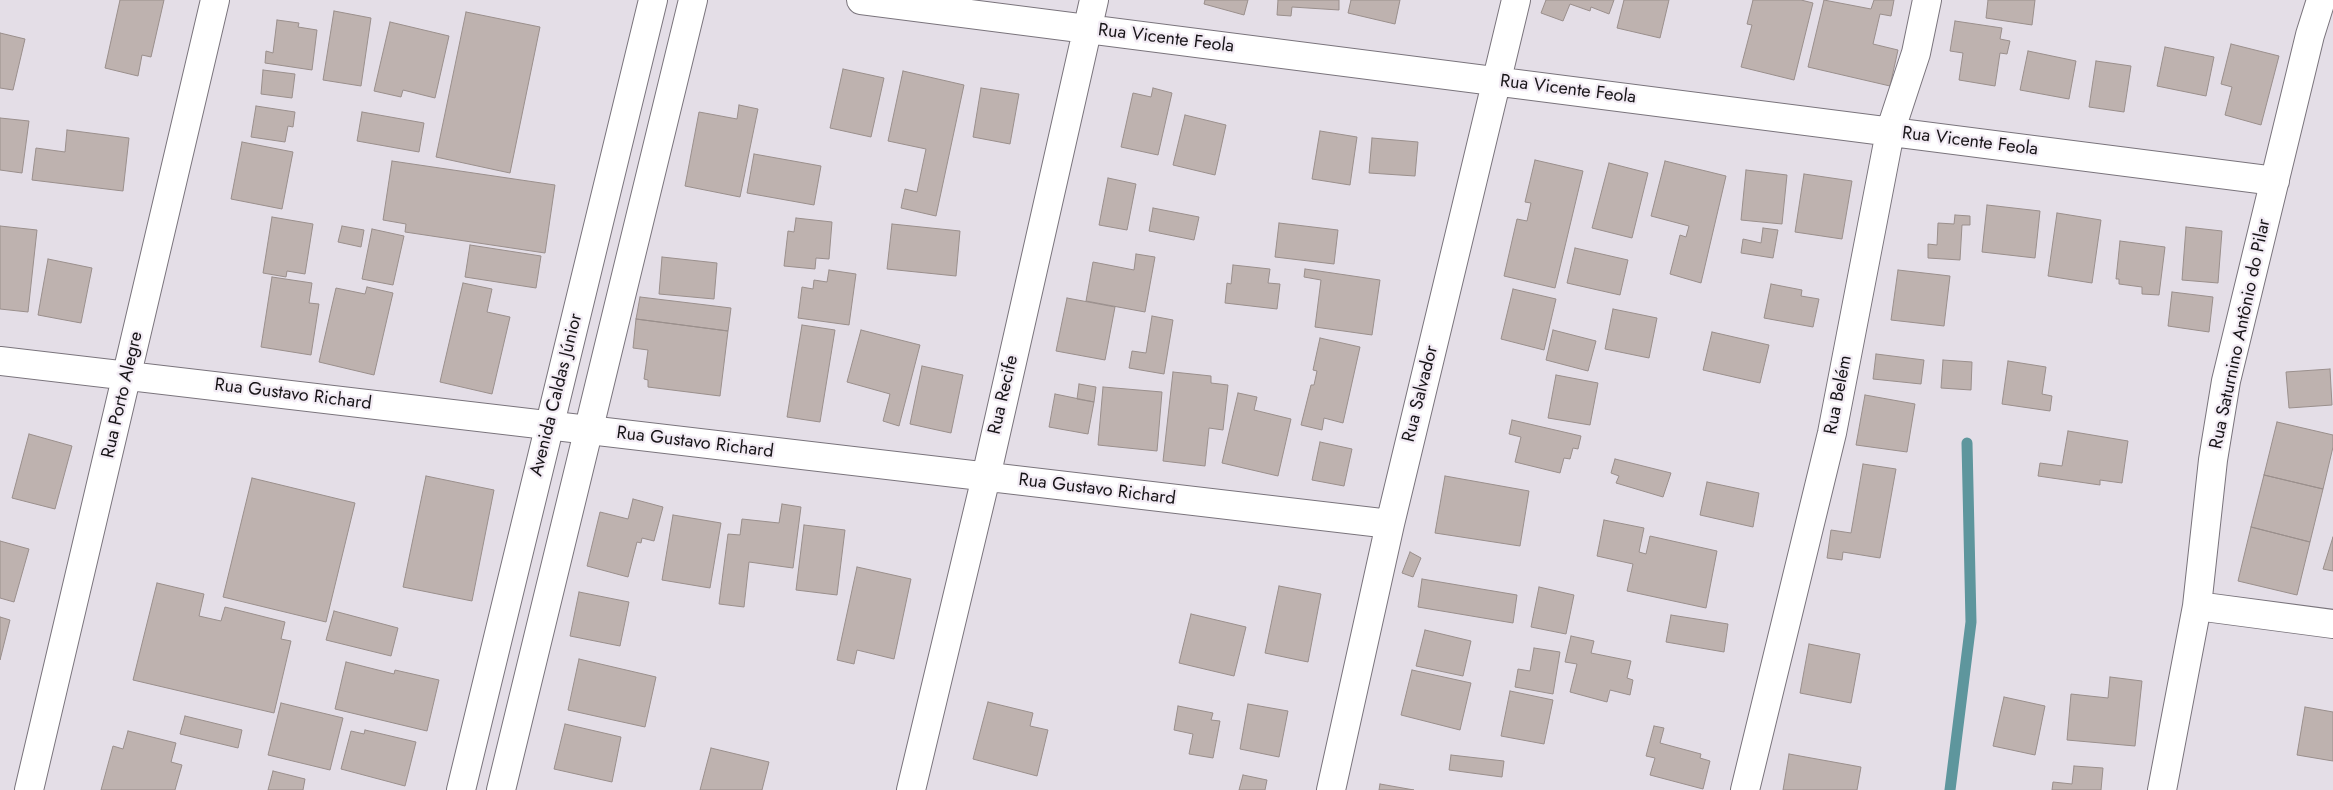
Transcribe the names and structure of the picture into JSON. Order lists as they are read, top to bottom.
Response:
{
  "streets": {
    "street": [
      "Rua Vicente Feola",
      "Rua Saturnino Antônio do Pilar",
      "Rua Salvador",
      "Rua Porto Alegre",
      "Rua Gustavo Richard",
      "Avenida Caldas Júnior",
      "Rua Recife",
      "Rua Belém"
    ]
  },
  "crossings": [
    ["Rua Vicente Feola", "Rua Saturnino Antônio do Pilar"],
    ["Rua Vicente Feola", "Rua Salvador"],
    ["Rua Vicente Feola", "Rua Recife"],
    ["Rua Vicente Feola", "Rua Belém"],
    ["Rua Salvador", "Rua Gustavo Richard"],
    ["Rua Porto Alegre", "Rua Gustavo Richard"],
    ["Rua Gustavo Richard", "Avenida Caldas Júnior"],
    ["Rua Gustavo Richard", "Rua Recife"]
  ]
}
